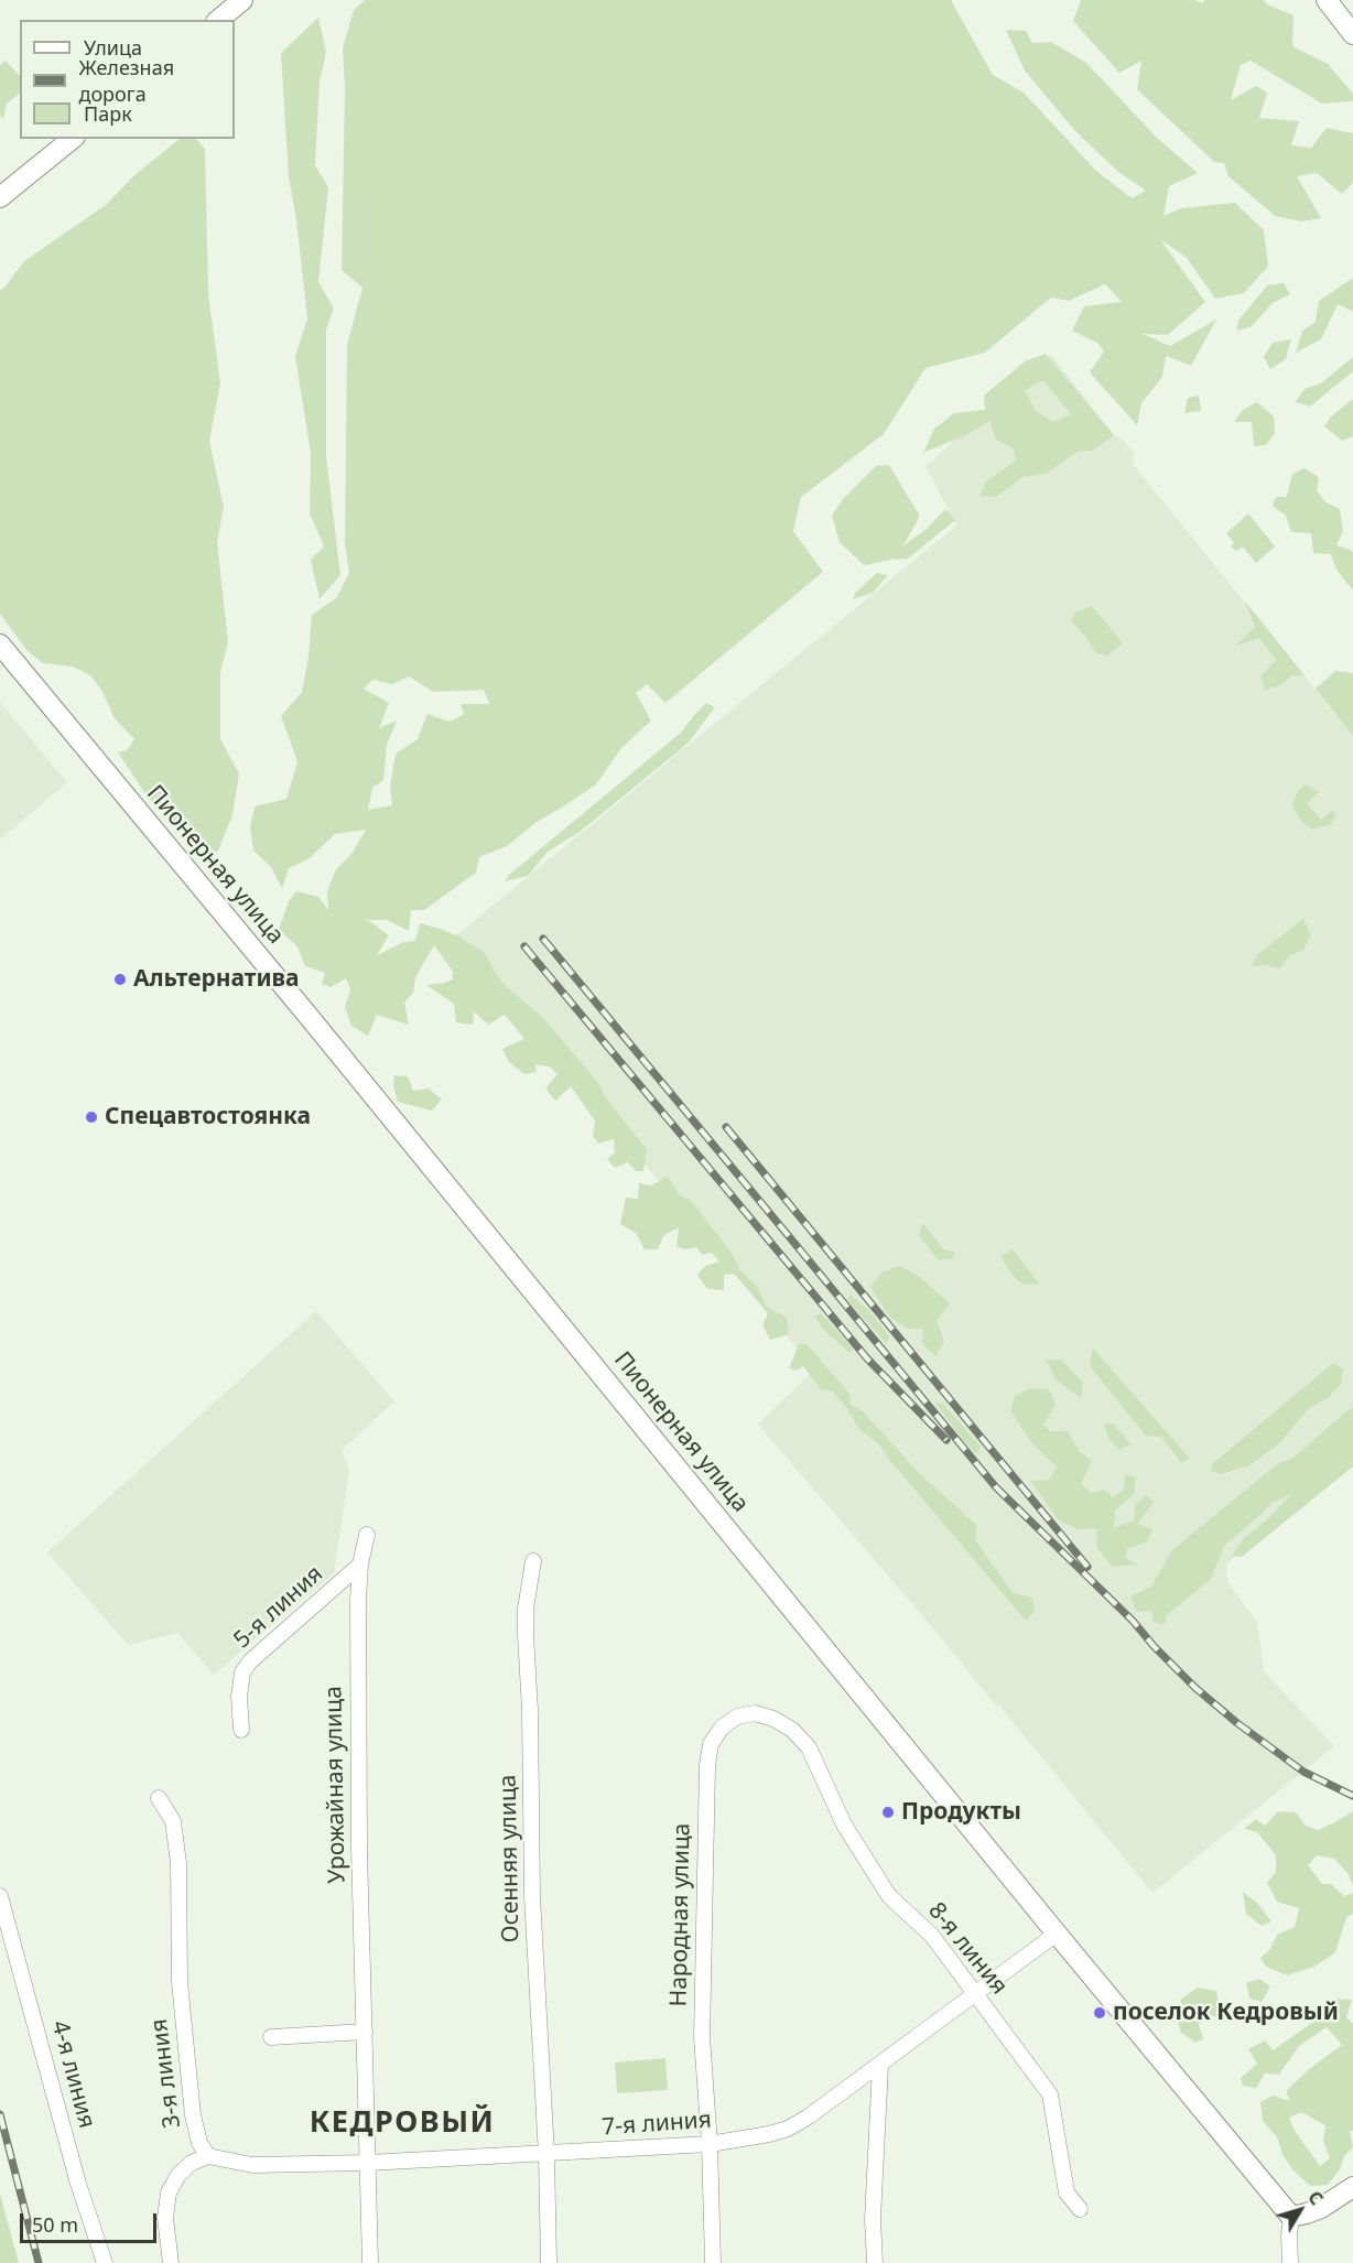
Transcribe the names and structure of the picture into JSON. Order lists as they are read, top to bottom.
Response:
{
  "streets": {
    "street": [
      "Пионерная улица",
      "5-я линия",
      "Урожайная улица",
      "Осенняя улица",
      "Народная улица",
      "8-я линия",
      "3-я линия",
      "4-я линия",
      "7-я линия"
    ]
  },
  "crossings": [
    ["Пионерная улица", "7-я линия"],
    ["5-я линия", "Урожайная улица"],
    ["Осенняя улица", "7-я линия"],
    ["Народная улица", "8-я линия"],
    ["Народная улица", "7-я линия"],
    ["8-я линия", "7-я линия"]
  ],
  "districts": ["КЕДРОВЫЙ"],
  "places": [
    "Альтернатива",
    "Спецавтостоянка",
    "Продукты",
    "поселок Кедровый"
  ],
  "legend": ["Улица", "Железная дорога", "Парк"],
  "scale_bar": "50 m",
  "north": "top right"
}
